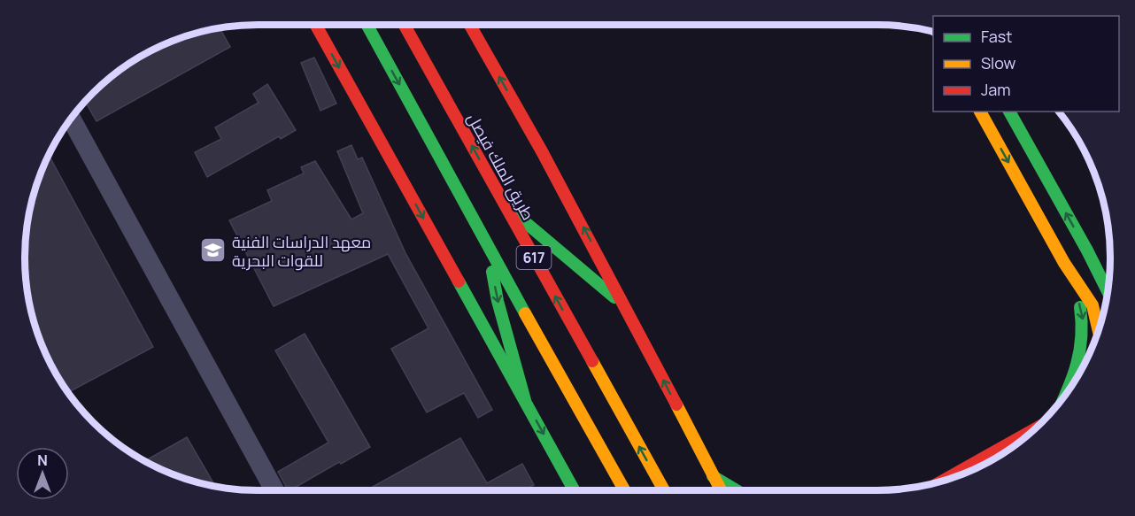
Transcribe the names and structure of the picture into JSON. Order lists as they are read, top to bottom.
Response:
{
  "streets": {
    "main road": ["طريق الملك فيصل", "617"]
  },
  "places": {
    "school or university": ["معهد الدراسات الفنية للقوات البحرية"]
  },
  "legend": ["Fast", "Slow", "Jam"],
  "north": "top"
}
